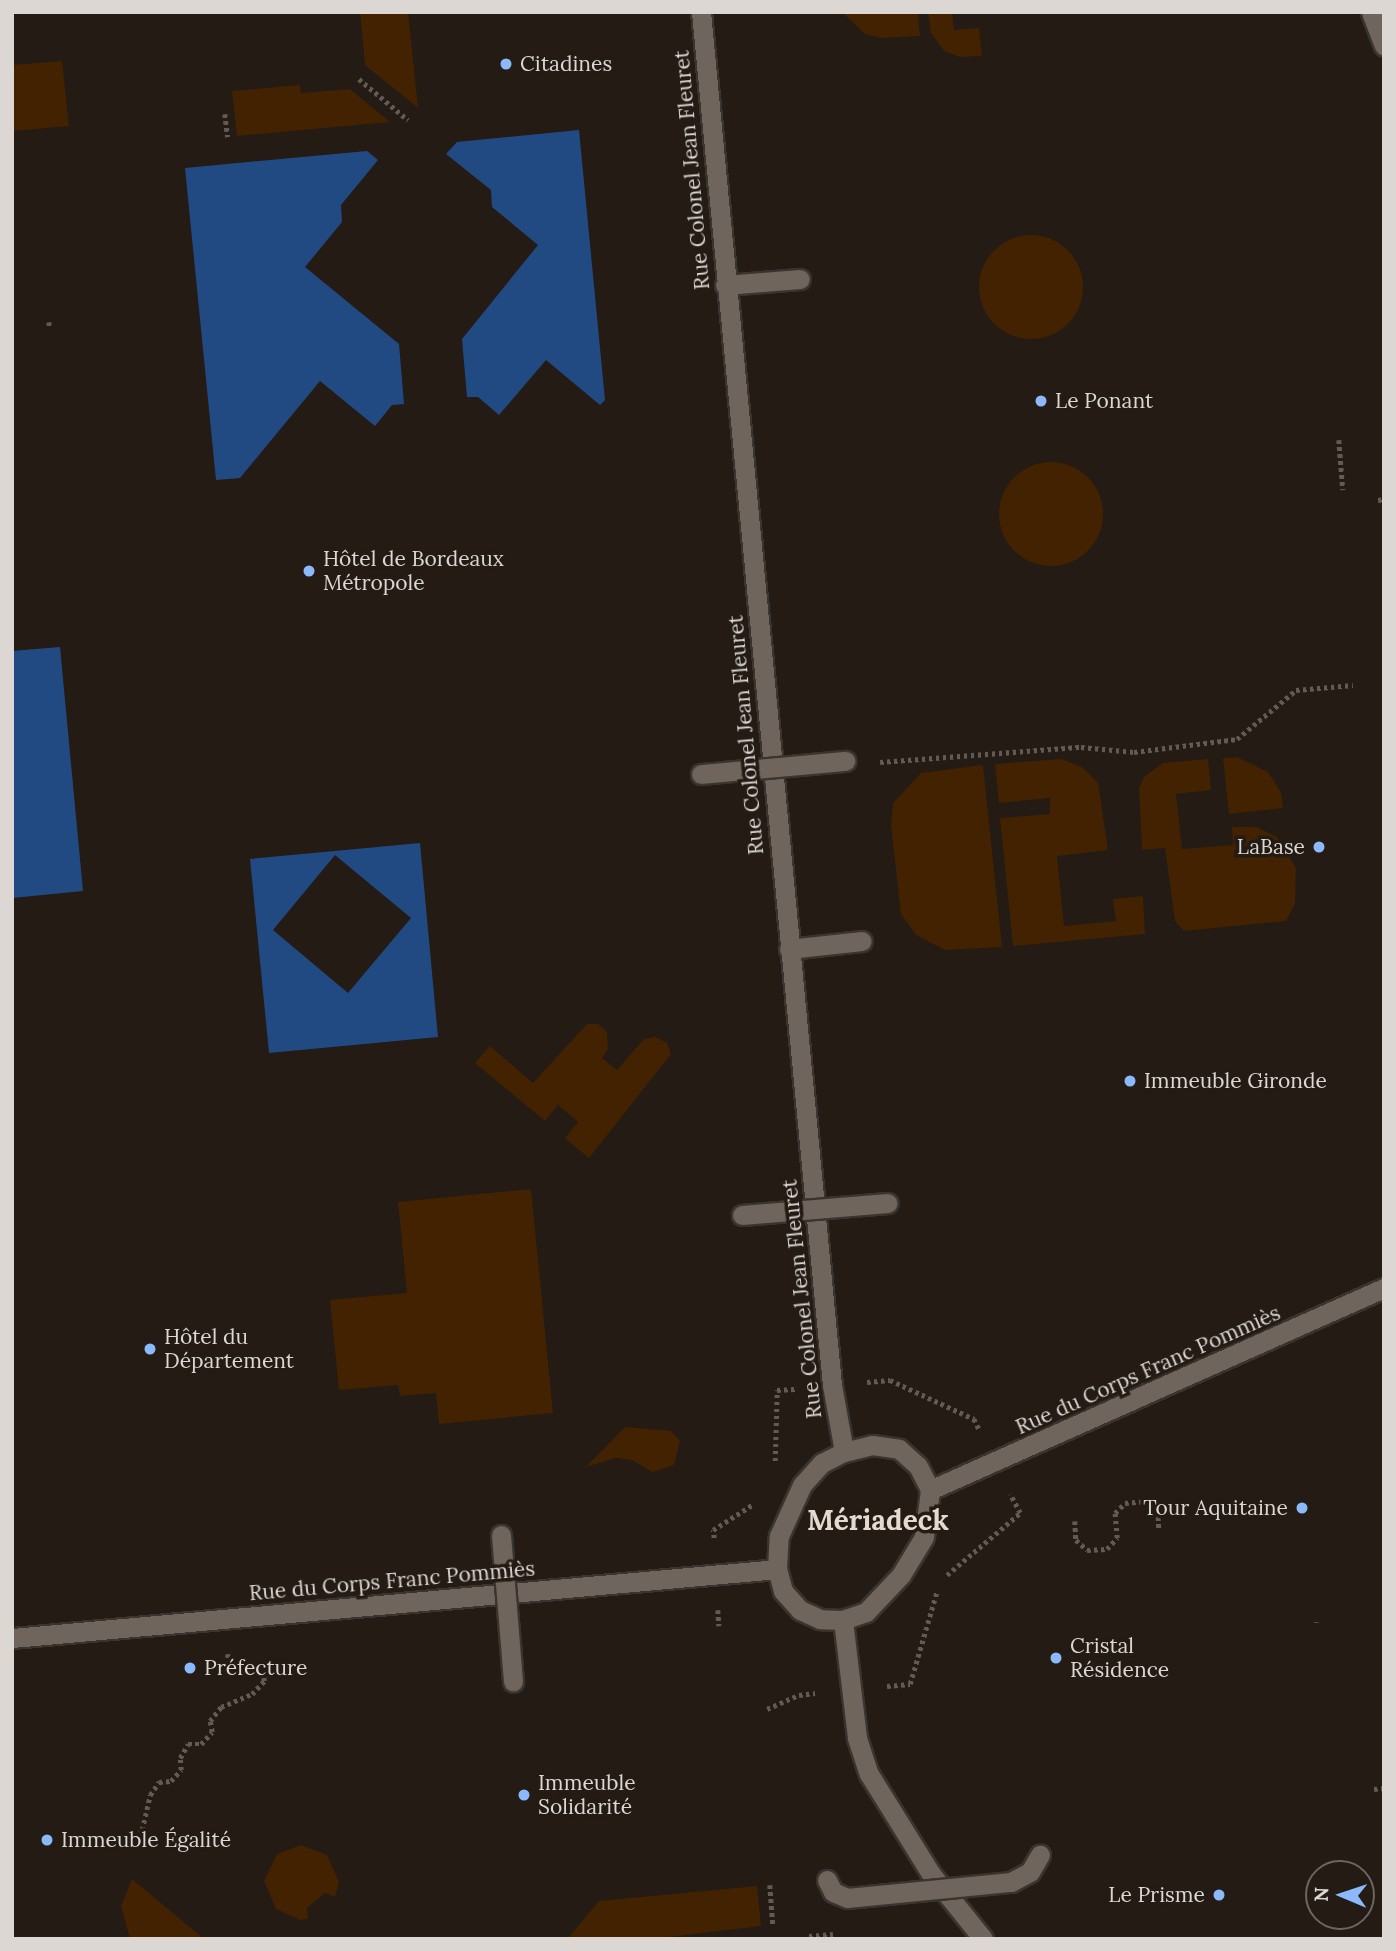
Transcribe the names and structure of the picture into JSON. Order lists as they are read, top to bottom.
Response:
{
  "streets": {
    "street": ["Rue Colonel Jean Fleuret", "Rue du Corps Franc Pommiès"]
  },
  "crossings": [
    ["Rue Colonel Jean Fleuret", "Rue du Corps Franc Pommiès"]
  ],
  "districts": ["Mériadeck"],
  "places": [
    "Citadines",
    "Le Ponant",
    "Hôtel de Bordeaux Métropole",
    "LaBase",
    "Immeuble Gironde",
    "Hôtel du Département",
    "Tour Aquitaine",
    "Cristal Résidence",
    "Préfecture",
    "Immeuble Solidarité",
    "Immeuble Égalité",
    "Le Prisme"
  ],
  "north": "left"
}
